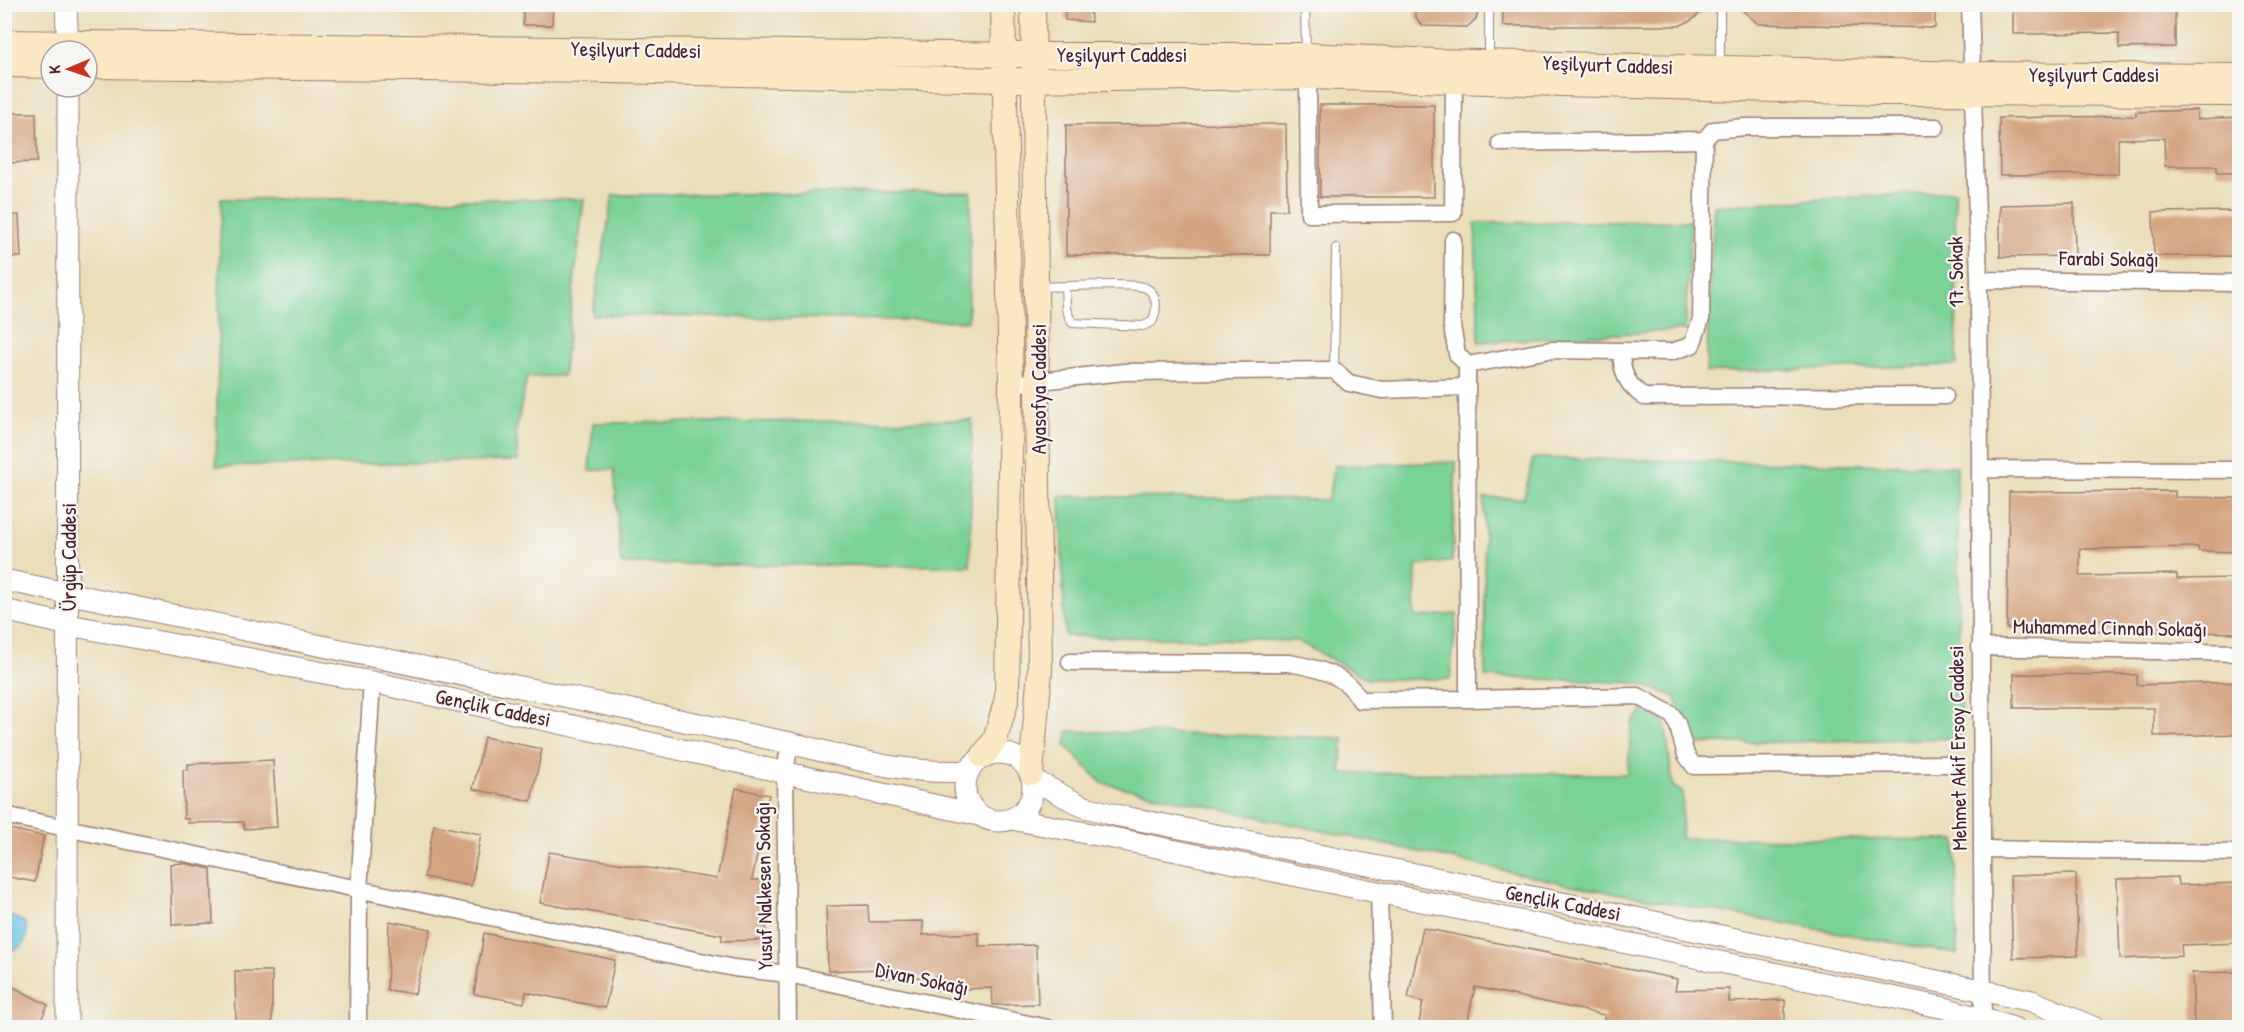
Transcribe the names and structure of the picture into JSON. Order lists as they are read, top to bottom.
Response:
{
  "streets": {
    "main road": ["Yeşilyurt Caddesi", "Ayasofya Caddesi"],
    "street": [
      "Farabi Sokağı",
      "17. Sokak",
      "Ürgüp Caddesi",
      "Muhammed Cinnah Sokağı",
      "Gençlik Caddesi",
      "Mehmet Akif Ersoy Caddesi",
      "Yusuf Nalkesen Sokağı",
      "Divan Sokağı"
    ]
  },
  "crossings": [
    ["Yeşilyurt Caddesi", "17. Sokak"],
    ["Yeşilyurt Caddesi", "Ayasofya Caddesi"],
    ["Farabi Sokağı", "17. Sokak"],
    ["17. Sokak", "Mehmet Akif Ersoy Caddesi"],
    ["Ayasofya Caddesi", "Gençlik Caddesi"],
    ["Ürgüp Caddesi", "Gençlik Caddesi"],
    ["Ürgüp Caddesi", "Divan Sokağı"],
    ["Muhammed Cinnah Sokağı", "Mehmet Akif Ersoy Caddesi"],
    ["Gençlik Caddesi", "Mehmet Akif Ersoy Caddesi"],
    ["Gençlik Caddesi", "Yusuf Nalkesen Sokağı"],
    ["Yusuf Nalkesen Sokağı", "Divan Sokağı"]
  ],
  "north": "left"
}
